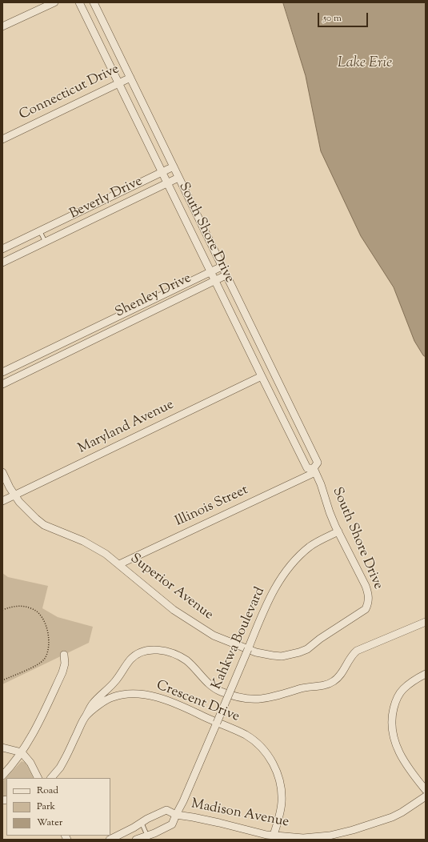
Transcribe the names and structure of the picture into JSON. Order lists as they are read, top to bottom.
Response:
{
  "streets": {
    "street": [
      "Connecticut Drive",
      "Beverly Drive",
      "South Shore Drive",
      "Shenley Drive",
      "Maryland Avenue",
      "Illinois Street",
      "Superior Avenue",
      "Kahkwa Boulevard",
      "Crescent Drive",
      "Madison Avenue"
    ]
  },
  "crossings": [
    ["Connecticut Drive", "South Shore Drive"],
    ["Beverly Drive", "South Shore Drive"],
    ["South Shore Drive", "Shenley Drive"],
    ["South Shore Drive", "Maryland Avenue"],
    ["South Shore Drive", "Illinois Street"],
    ["South Shore Drive", "Superior Avenue"],
    ["South Shore Drive", "Kahkwa Boulevard"],
    ["Maryland Avenue", "Superior Avenue"],
    ["Illinois Street", "Superior Avenue"],
    ["Superior Avenue", "Kahkwa Boulevard"],
    ["Kahkwa Boulevard", "Crescent Drive"],
    ["Kahkwa Boulevard", "Madison Avenue"],
    ["Crescent Drive", "Madison Avenue"]
  ],
  "water": ["Lake Erie"],
  "legend": ["Road", "Park", "Water"],
  "scale_bar": "50 m"
}
